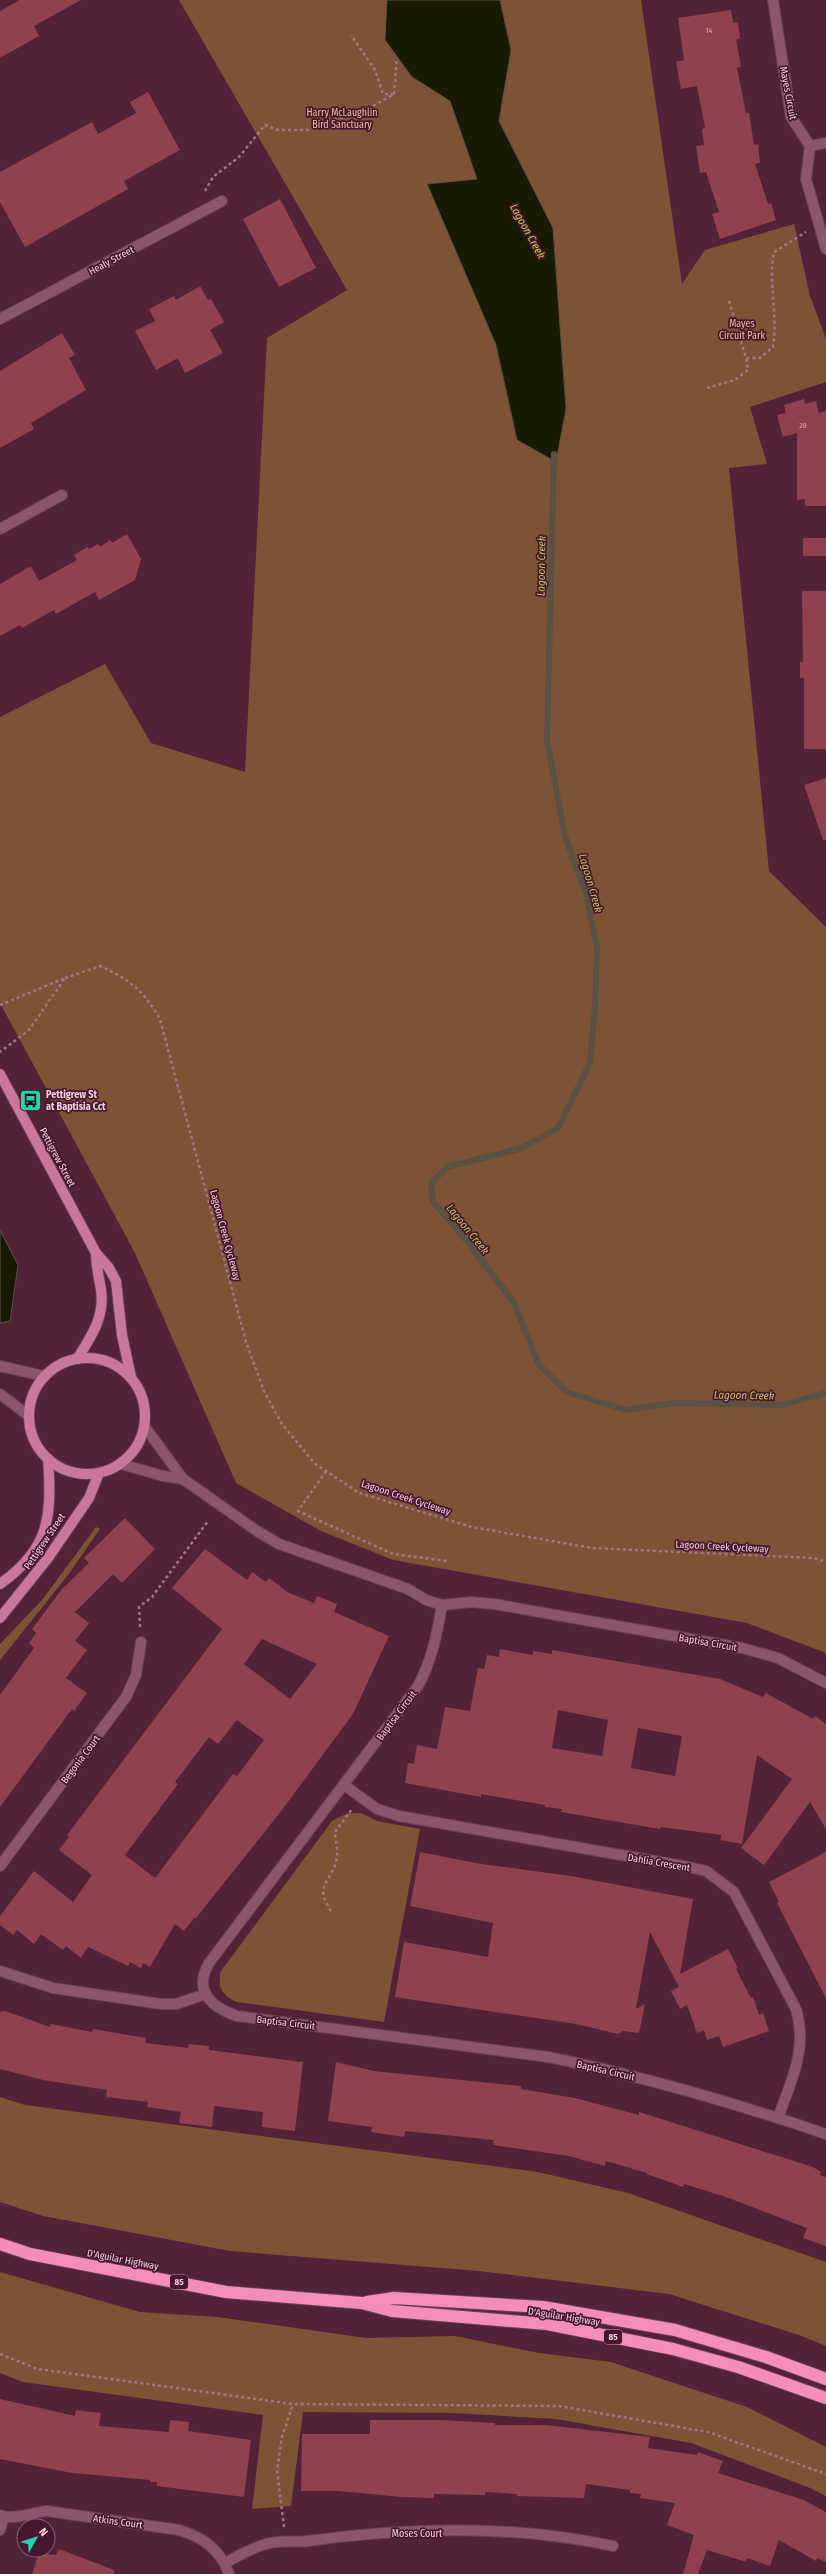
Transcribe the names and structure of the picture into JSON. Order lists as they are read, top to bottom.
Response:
{
  "streets": {
    "highway": ["D'Aguilar Highway", "85"],
    "main road": ["Pettigrew Street"],
    "street": [
      "Mayes Circuit",
      "Healy Street",
      "Baptisa Circuit",
      "Begonia Court",
      "Dahlia Crescent",
      "Atkins Court",
      "Moses Court"
    ],
    "path": ["Lagoon Creek Cycleway"]
  },
  "crossings": [
    ["Pettigrew Street", "Baptisa Circuit"],
    ["Baptisa Circuit", "Dahlia Crescent"],
    ["Atkins Court", "Moses Court"]
  ],
  "water": ["Lagoon Creek"],
  "parks": ["Harry McLaughlin Bird Sanctuary", "Mayes Circuit Park"],
  "places": {
    "bus stop": ["Pettigrew St at Baptisia Cct"]
  },
  "house_numbers": ["14", "28"],
  "north": "top right"
}
